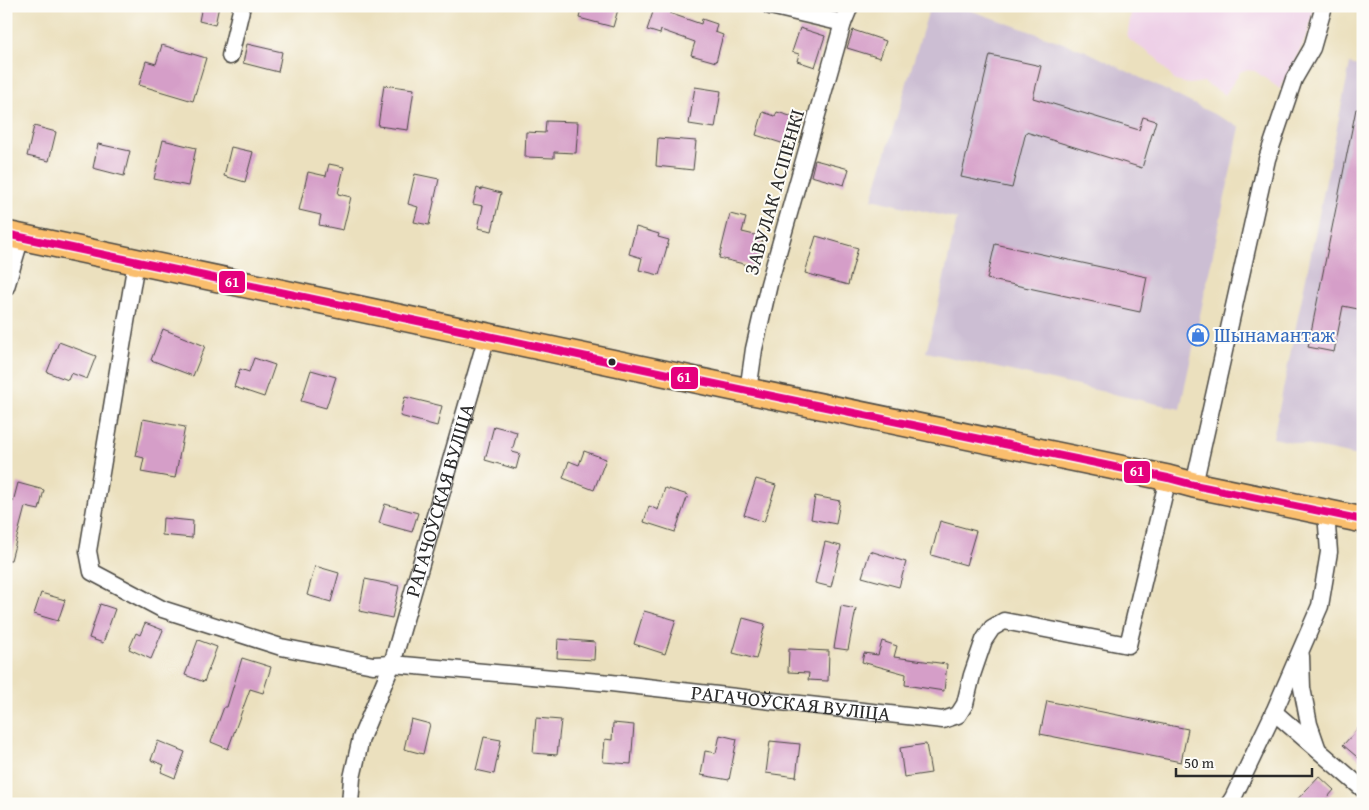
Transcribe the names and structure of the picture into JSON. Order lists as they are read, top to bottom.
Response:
{
  "streets": {
    "street": ["ЗАВУЛАК АСІПЕНКІ", "РАГАЧОЎСКАЯ ВУЛІЦА"]
  },
  "places": {
    "shop": ["Шынамантаж"]
  },
  "lines": ["transit line 61"],
  "scale_bar": "50 m"
}
